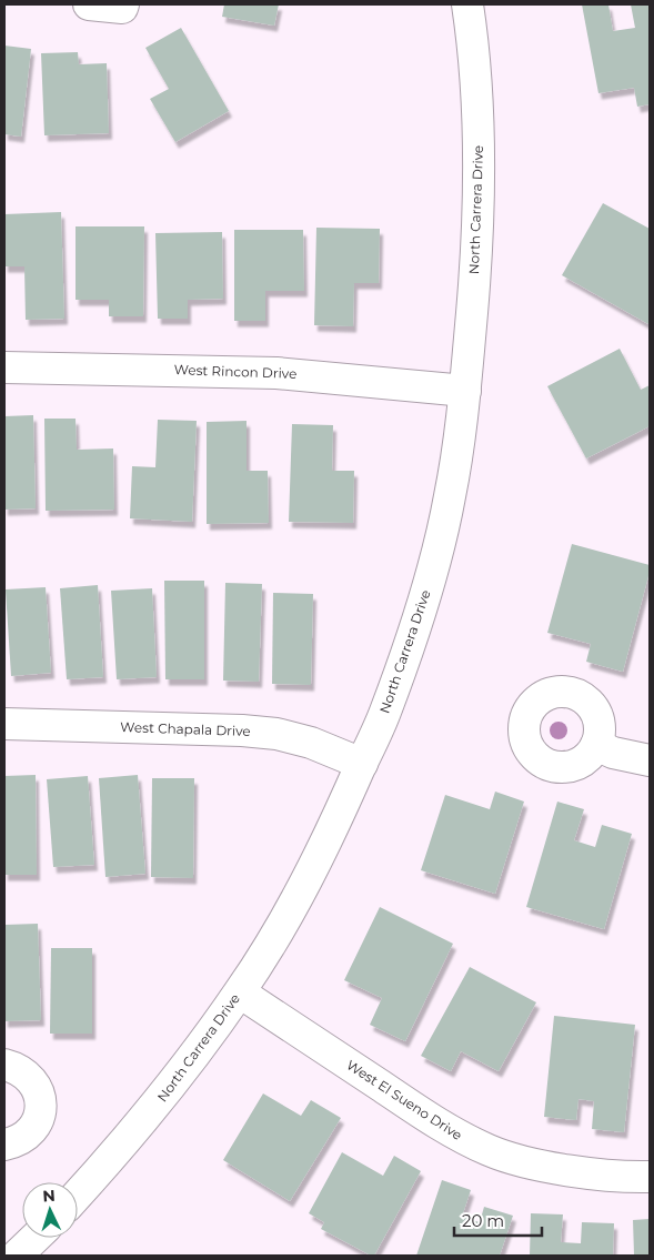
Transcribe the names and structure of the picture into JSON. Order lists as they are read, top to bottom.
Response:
{
  "streets": {
    "street": [
      "North Carrera Drive",
      "West Rincon Drive",
      "West Chapala Drive",
      "West El Sueno Drive"
    ]
  },
  "crossings": [
    ["North Carrera Drive", "West Rincon Drive"],
    ["North Carrera Drive", "West Chapala Drive"],
    ["North Carrera Drive", "West El Sueno Drive"]
  ],
  "scale_bar": "20 m",
  "north": "top"
}
